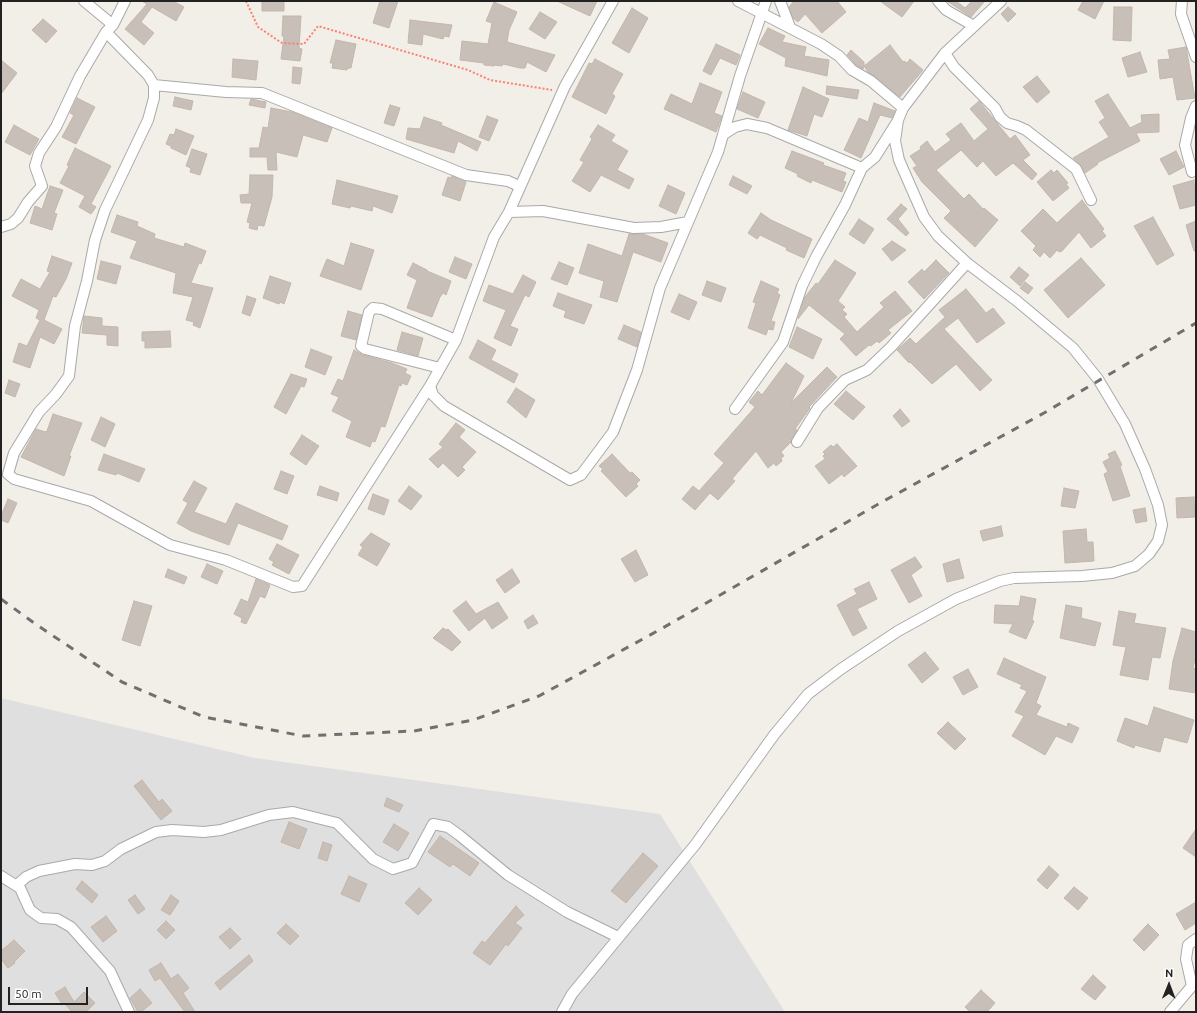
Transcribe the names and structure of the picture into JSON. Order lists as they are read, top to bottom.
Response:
{
  "scale_bar": "50 m",
  "north": "top"
}
